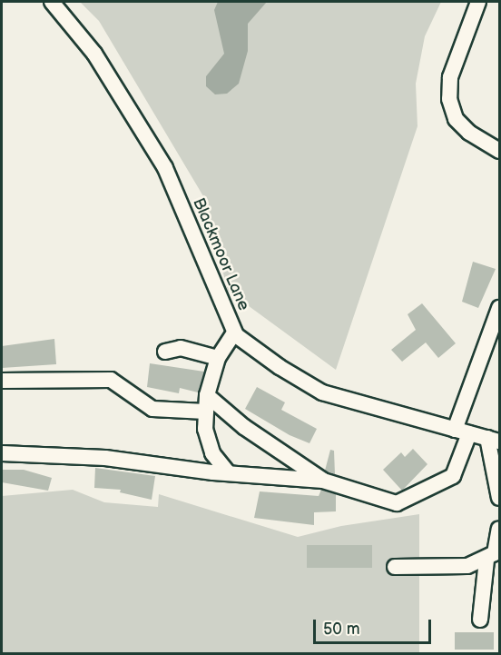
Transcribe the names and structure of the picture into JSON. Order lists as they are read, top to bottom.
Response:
{
  "streets": {
    "street": ["Blackmoor Lane"]
  },
  "scale_bar": "50 m"
}
